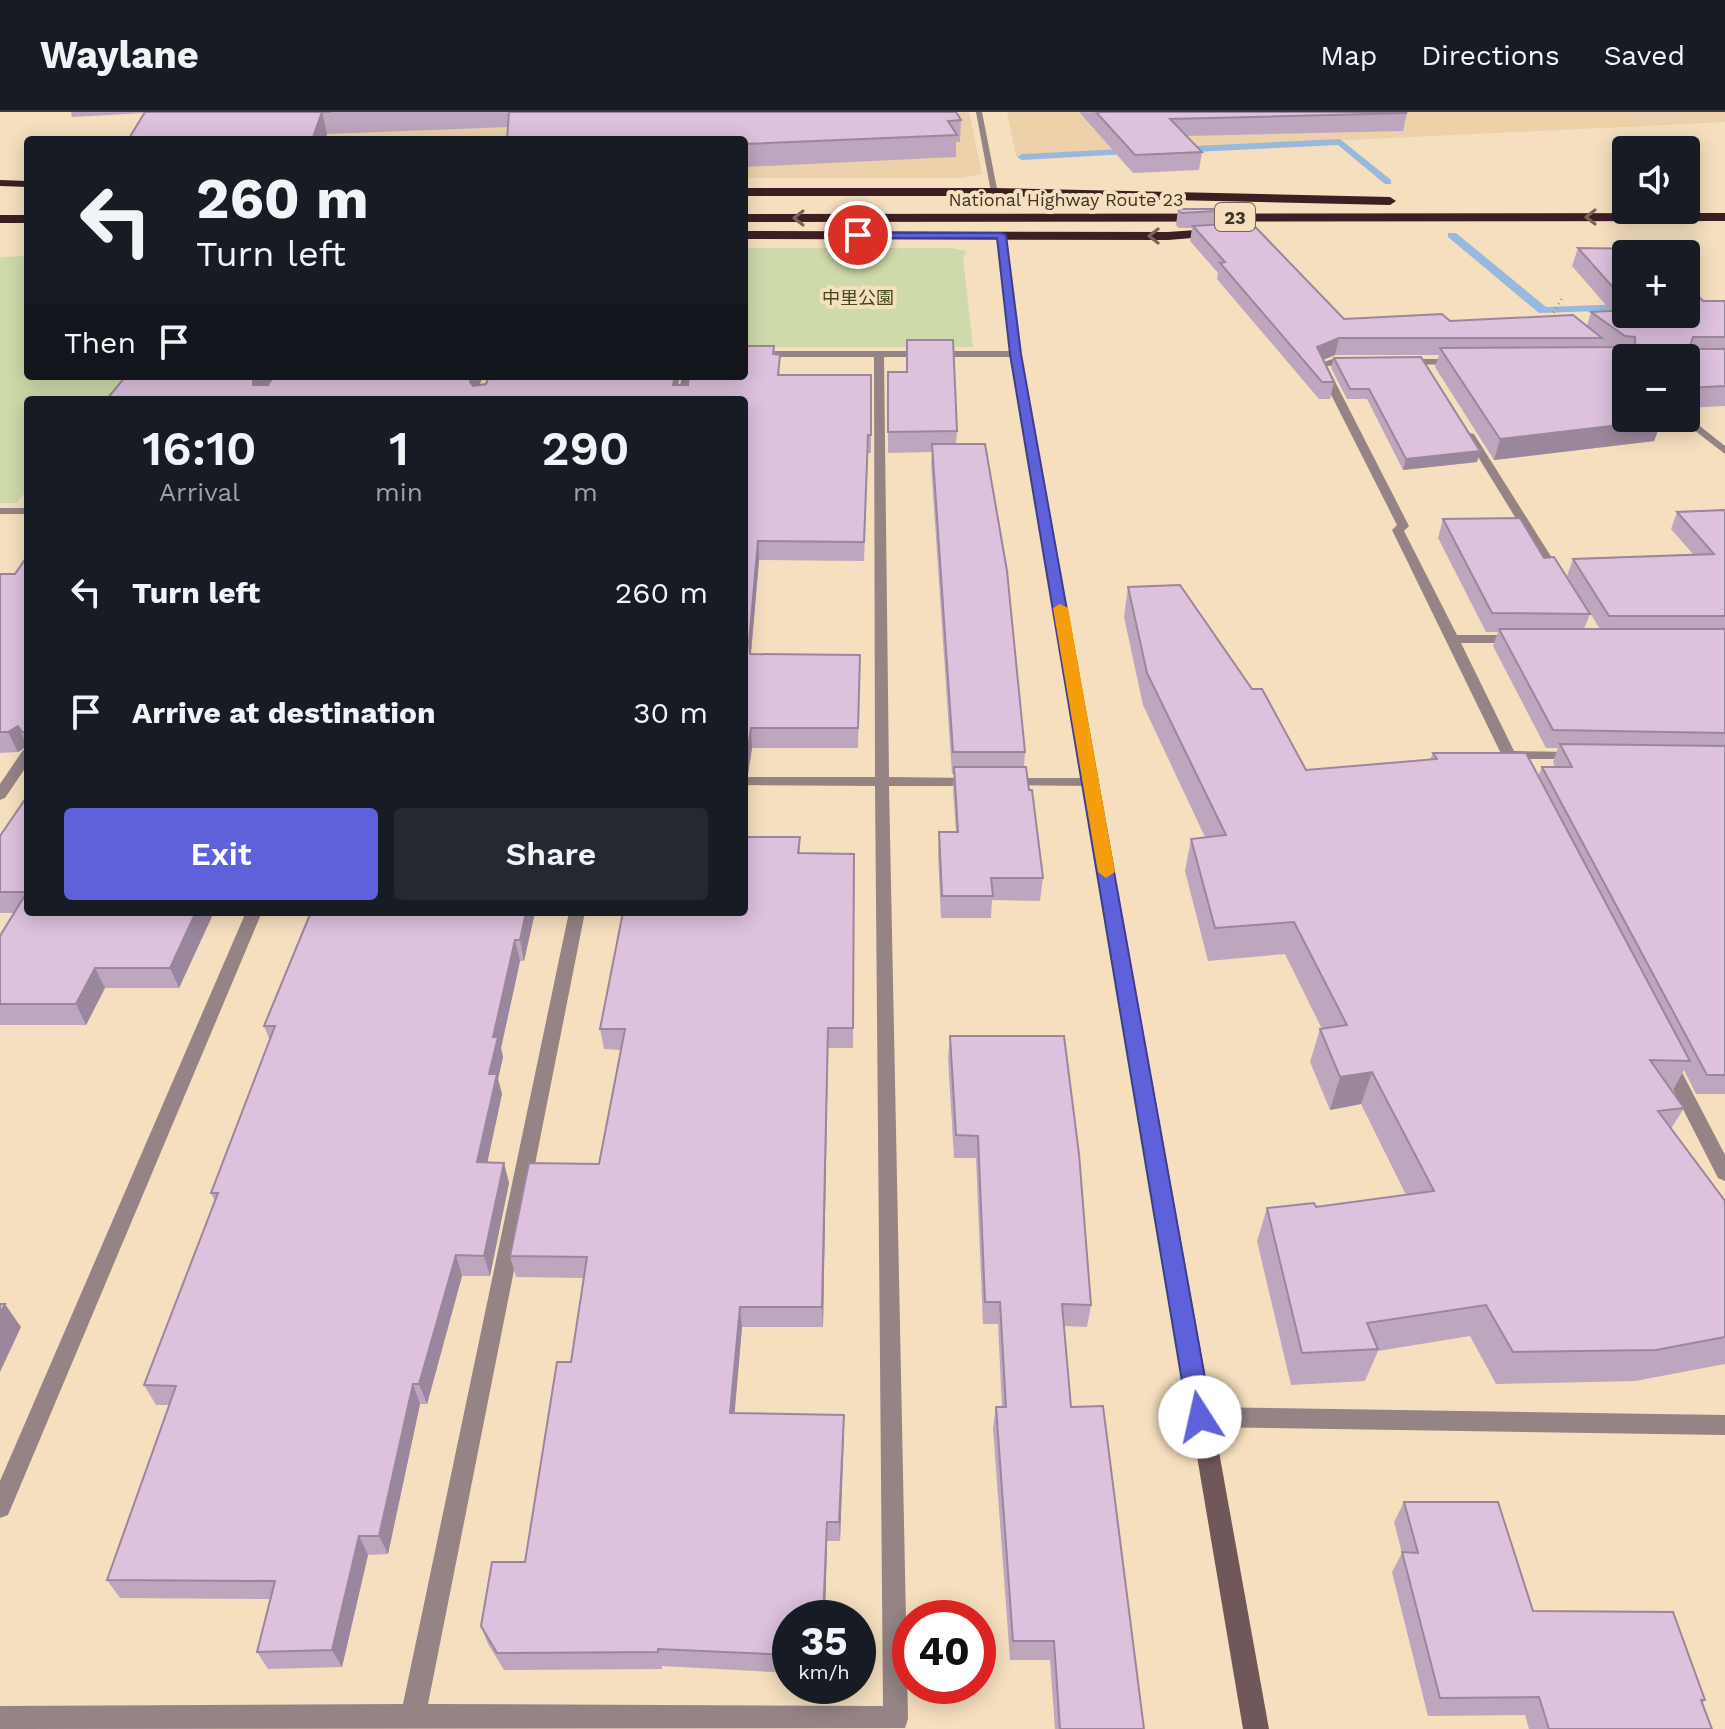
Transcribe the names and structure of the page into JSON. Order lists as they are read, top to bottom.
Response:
{
  "streets": {
    "highway": ["National Highway Route 23", "23"]
  },
  "parks": ["中里公園"],
  "page": {
    "header": "Waylane",
    "nav": ["Map", "Directions", "Saved"],
    "map_buttons": ["+", "−"],
    "turn": ["260 m", "Turn left"],
    "then": "Then",
    "eta": [
      "16:10",
      "Arrival",
      "1",
      "min",
      "290",
      "m"
    ],
    "list": [
      {
        "name": "Turn left",
        "value": "260 m"
      },
      {
        "name": "Arrive at destination",
        "value": "30 m"
      }
    ],
    "buttons": ["Exit", "Share"],
    "speed": "35 km/h",
    "limit": "40"
  }
}
